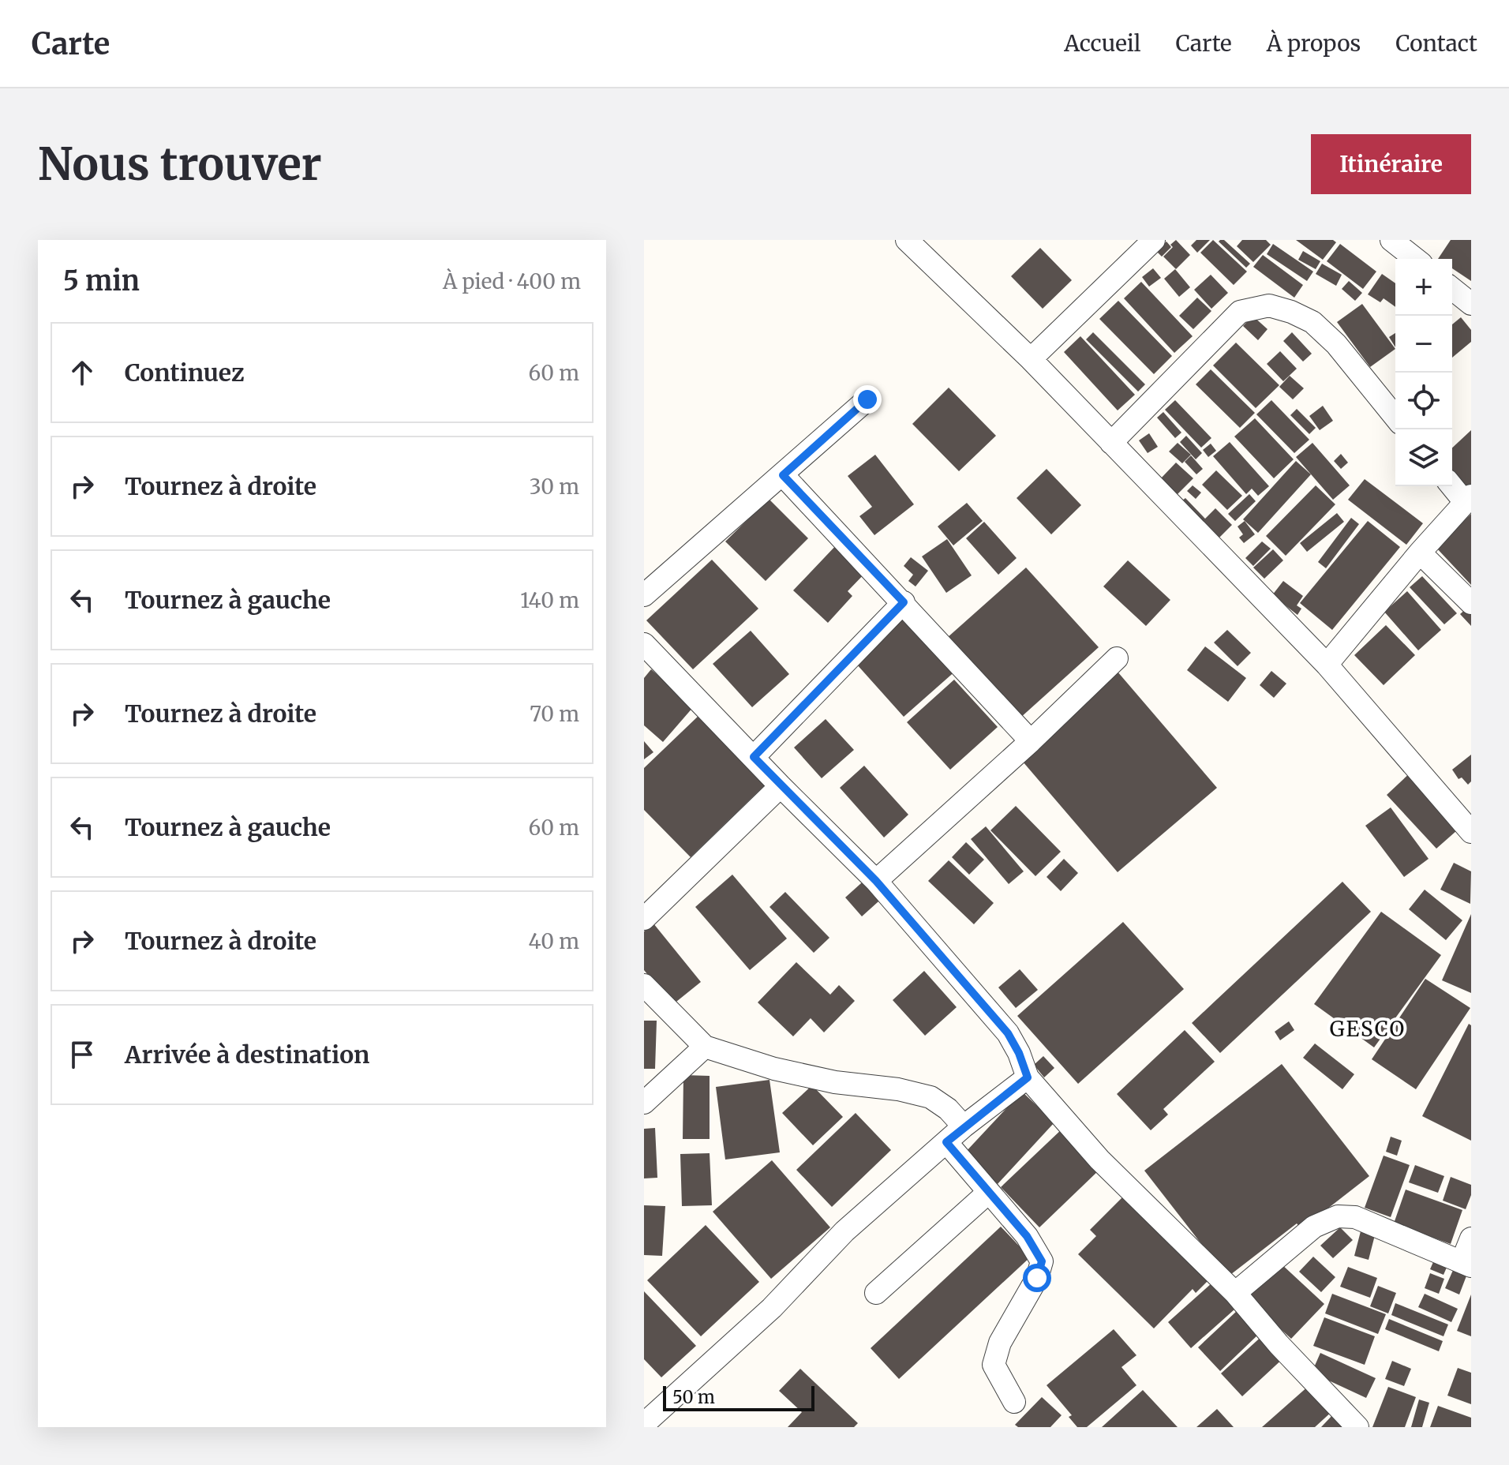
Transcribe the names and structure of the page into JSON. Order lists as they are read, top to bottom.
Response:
{
  "districts": ["GESCO"],
  "scale_bar": "50 m",
  "page": {
    "header": "Carte",
    "nav": [
      "Accueil",
      "Carte",
      "À propos",
      "Contact"
    ],
    "buttons": "Itinéraire",
    "title": "Nous trouver",
    "heading": ["5 min", "À pied · 400 m"],
    "map_buttons": ["+", "−"],
    "list": [
      ["Continuez", "60 m"],
      ["Tournez à droite", "30 m"],
      ["Tournez à gauche", "140 m"],
      ["Tournez à droite", "70 m"],
      ["Tournez à gauche", "60 m"],
      ["Tournez à droite", "40 m"],
      "Arrivée à destination"
    ],
    "scale": "50 m"
  }
}
